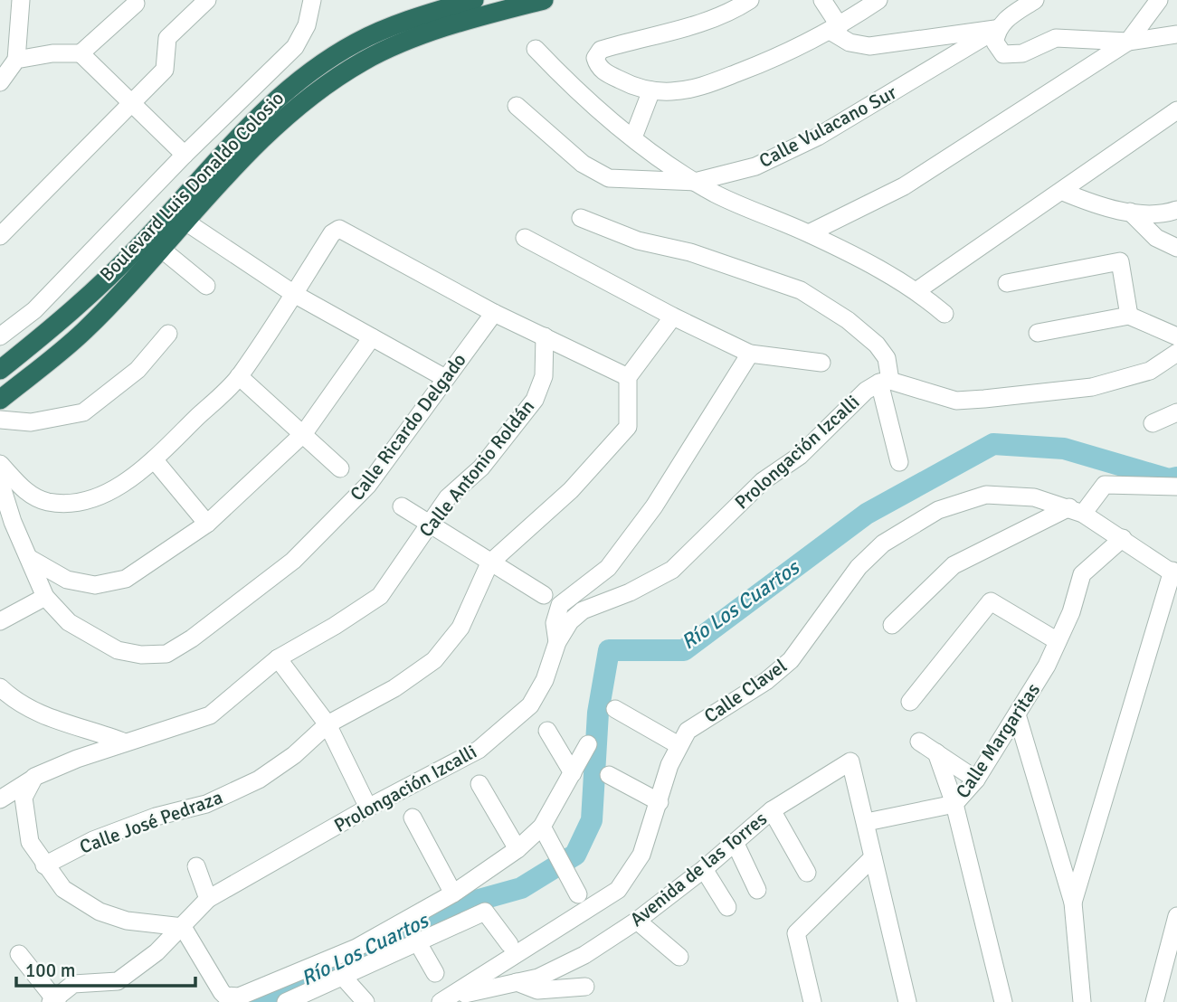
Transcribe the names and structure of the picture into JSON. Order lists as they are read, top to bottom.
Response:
{
  "streets": {
    "highway": ["Boulevard Luis Donaldo Colosio"],
    "street": [
      "Calle Vulacano Sur",
      "Calle Ricardo Delgado",
      "Prolongación Izcalli",
      "Calle Antonio Roldán",
      "Calle Clavel",
      "Calle Margaritas",
      "Calle José Pedraza",
      "Avenida de las Torres"
    ]
  },
  "crossings": [
    ["Calle Clavel", "Calle Margaritas"],
    ["Calle Clavel", "Avenida de las Torres"]
  ],
  "water": ["Río Los Cuartos"],
  "scale_bar": "100 m"
}
